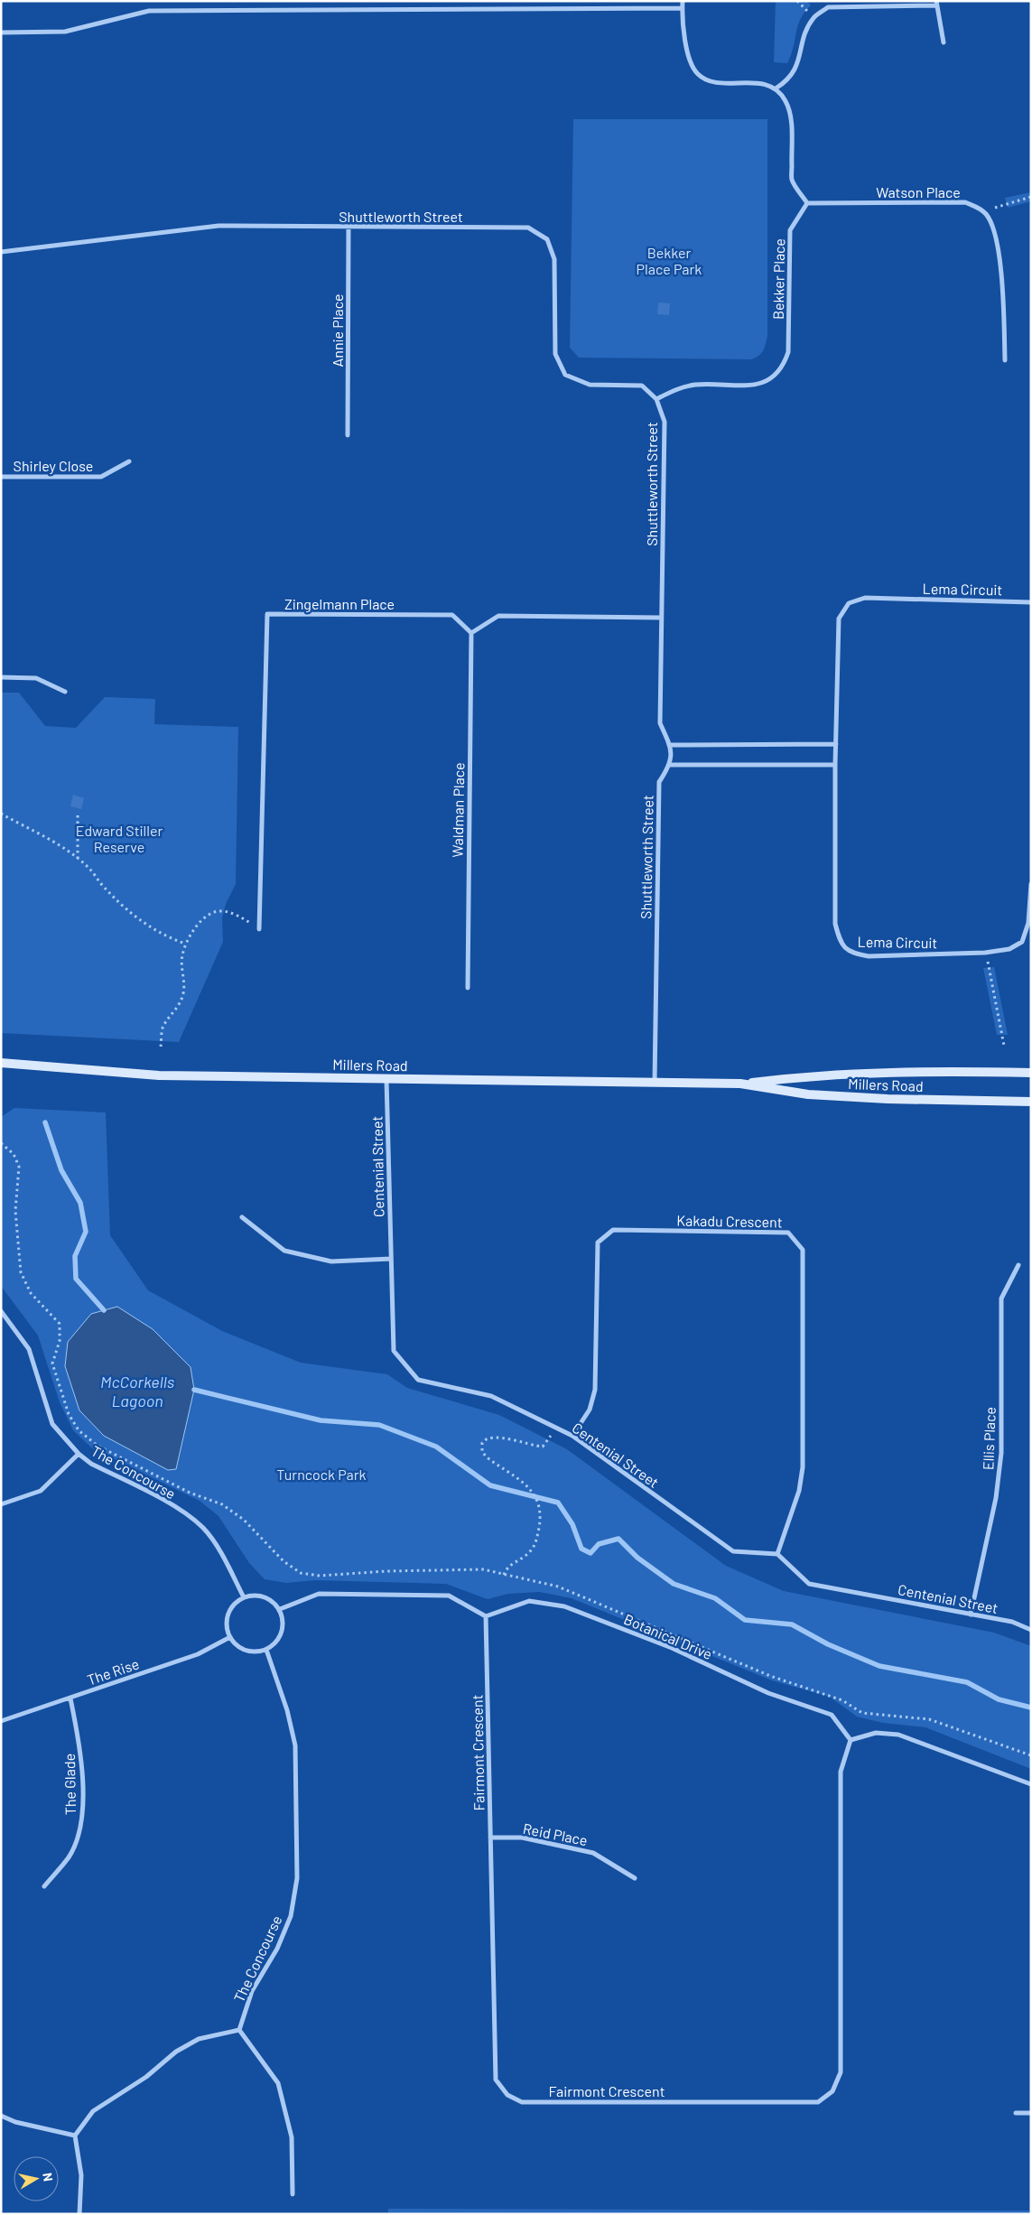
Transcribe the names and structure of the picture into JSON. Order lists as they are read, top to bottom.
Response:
{
  "streets": {
    "street": [
      "Watson Place",
      "Shuttleworth Street",
      "Bekker Place",
      "Annie Place",
      "Shirley Close",
      "Lema Circuit",
      "Zingelmann Place",
      "Waldman Place",
      "Millers Road",
      "Centenial Street",
      "Kakadu Crescent",
      "Ellis Place",
      "The Concourse",
      "Botanical Drive",
      "The Rise",
      "Fairmont Crescent",
      "The Glade",
      "Reid Place"
    ]
  },
  "crossings": [
    ["Watson Place", "Bekker Place"],
    ["Shuttleworth Street", "Bekker Place"],
    ["Shuttleworth Street", "Annie Place"],
    ["Shuttleworth Street", "Millers Road"],
    ["Zingelmann Place", "Waldman Place"],
    ["Millers Road", "Centenial Street"],
    ["Centenial Street", "Kakadu Crescent"],
    ["Centenial Street", "Ellis Place"],
    ["The Concourse", "The Rise"],
    ["Botanical Drive", "Fairmont Crescent"],
    ["The Rise", "The Glade"],
    ["Fairmont Crescent", "Reid Place"]
  ],
  "water": ["McCorkells Lagoon"],
  "parks": ["Bekker Place Park", "Edward Stiller Reserve", "Turncock Park"],
  "north": "right"
}
